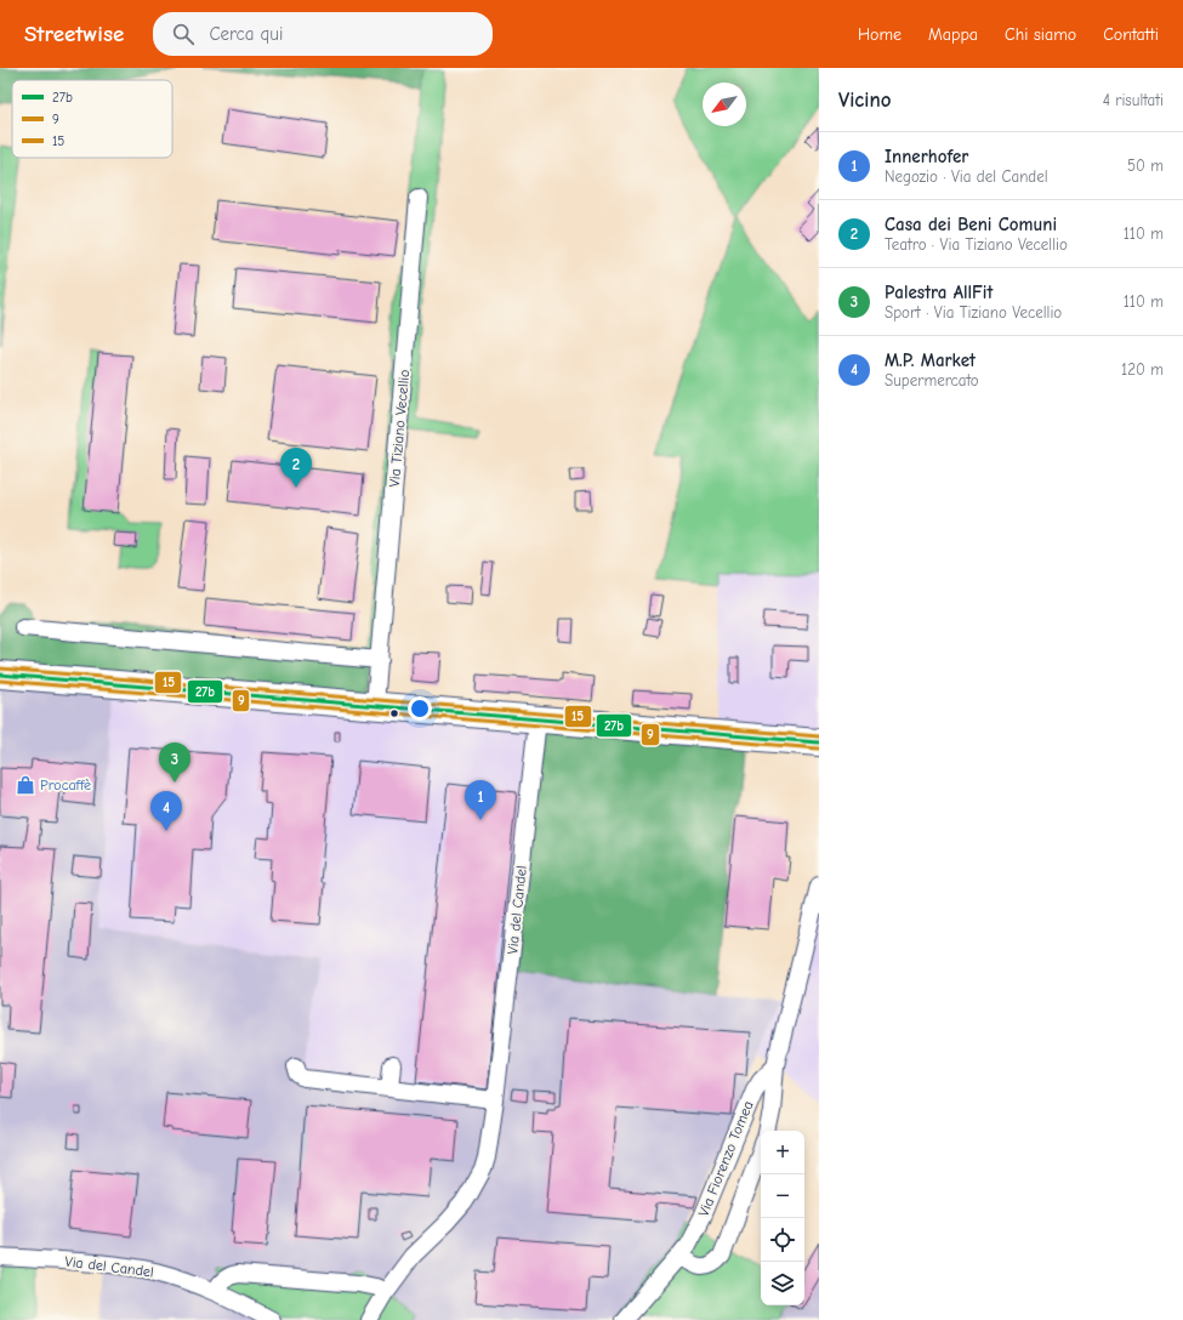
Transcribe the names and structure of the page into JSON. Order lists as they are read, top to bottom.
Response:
{
  "streets": {
    "street": ["Via Tiziano Vecellio", "Via del Candel", "Via Fiorenzo Tomea"]
  },
  "places": {
    "shop": ["Procaffè"]
  },
  "lines": ["transit line 15", "transit line 27b", "transit line 9"],
  "legend": ["27b", "9", "15"],
  "north": "bottom left",
  "page": {
    "header": "Streetwise",
    "search": "Cerca qui",
    "nav": [
      "Home",
      "Mappa",
      "Chi siamo",
      "Contatti"
    ],
    "heading": ["Vicino", "4 risultati"],
    "list": [
      {
        "mark": "1",
        "name": "Innerhofer",
        "note": "Negozio · Via del Candel",
        "value": "50 m"
      },
      {
        "mark": "2",
        "name": "Casa dei Beni Comuni",
        "note": "Teatro · Via Tiziano Vecellio",
        "value": "110 m"
      },
      {
        "mark": "3",
        "name": "Palestra AllFit",
        "note": "Sport · Via Tiziano Vecellio",
        "value": "110 m"
      },
      {
        "mark": "4",
        "name": "M.P. Market",
        "note": "Supermercato",
        "value": "120 m"
      }
    ],
    "pins": [
      "2",
      "3",
      "1",
      "4"
    ],
    "map_buttons": ["+", "−"]
  }
}
